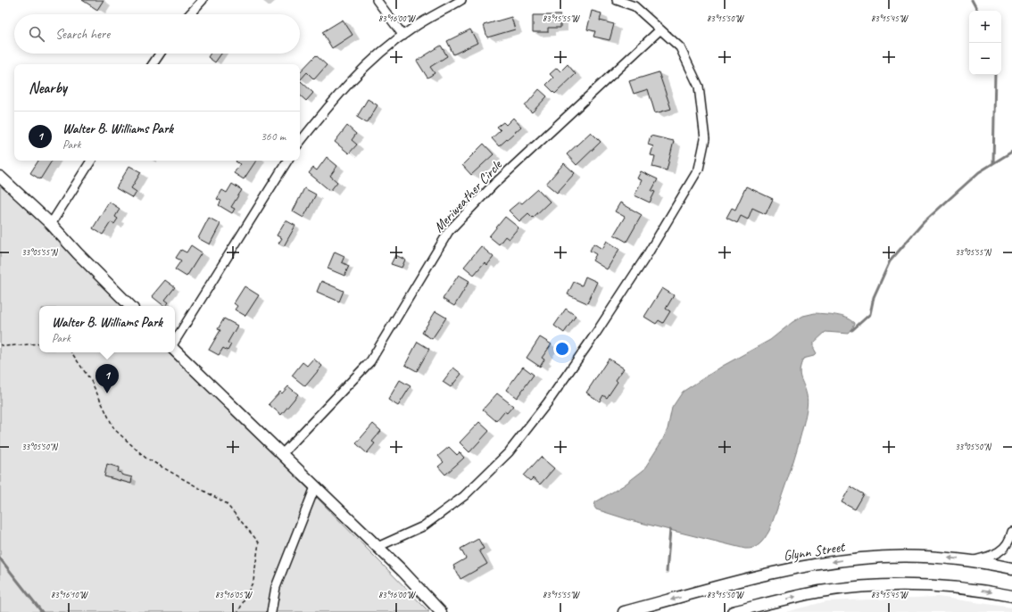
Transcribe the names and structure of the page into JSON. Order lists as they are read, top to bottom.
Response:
{
  "streets": {
    "main road": ["Glynn Street"],
    "street": ["Meriweather Circle"]
  },
  "page": {
    "map_buttons": ["+", "−"],
    "search": "Search here",
    "heading": "Nearby",
    "list": [
      {
        "mark": "1",
        "name": "Walter B. Williams Park",
        "note": "Park",
        "value": "360 m"
      }
    ],
    "popup": ["Walter B. Williams Park", "Park"],
    "pins": "1"
  },
  "coordinates": [
    "83°16'00\"W",
    "83°15'55\"W",
    "83°15'50\"W",
    "83°15'45\"W",
    "33°05'55\"N",
    "33°05'50\"N",
    "83°16'10\"W",
    "83°16'05\"W"
  ]
}
